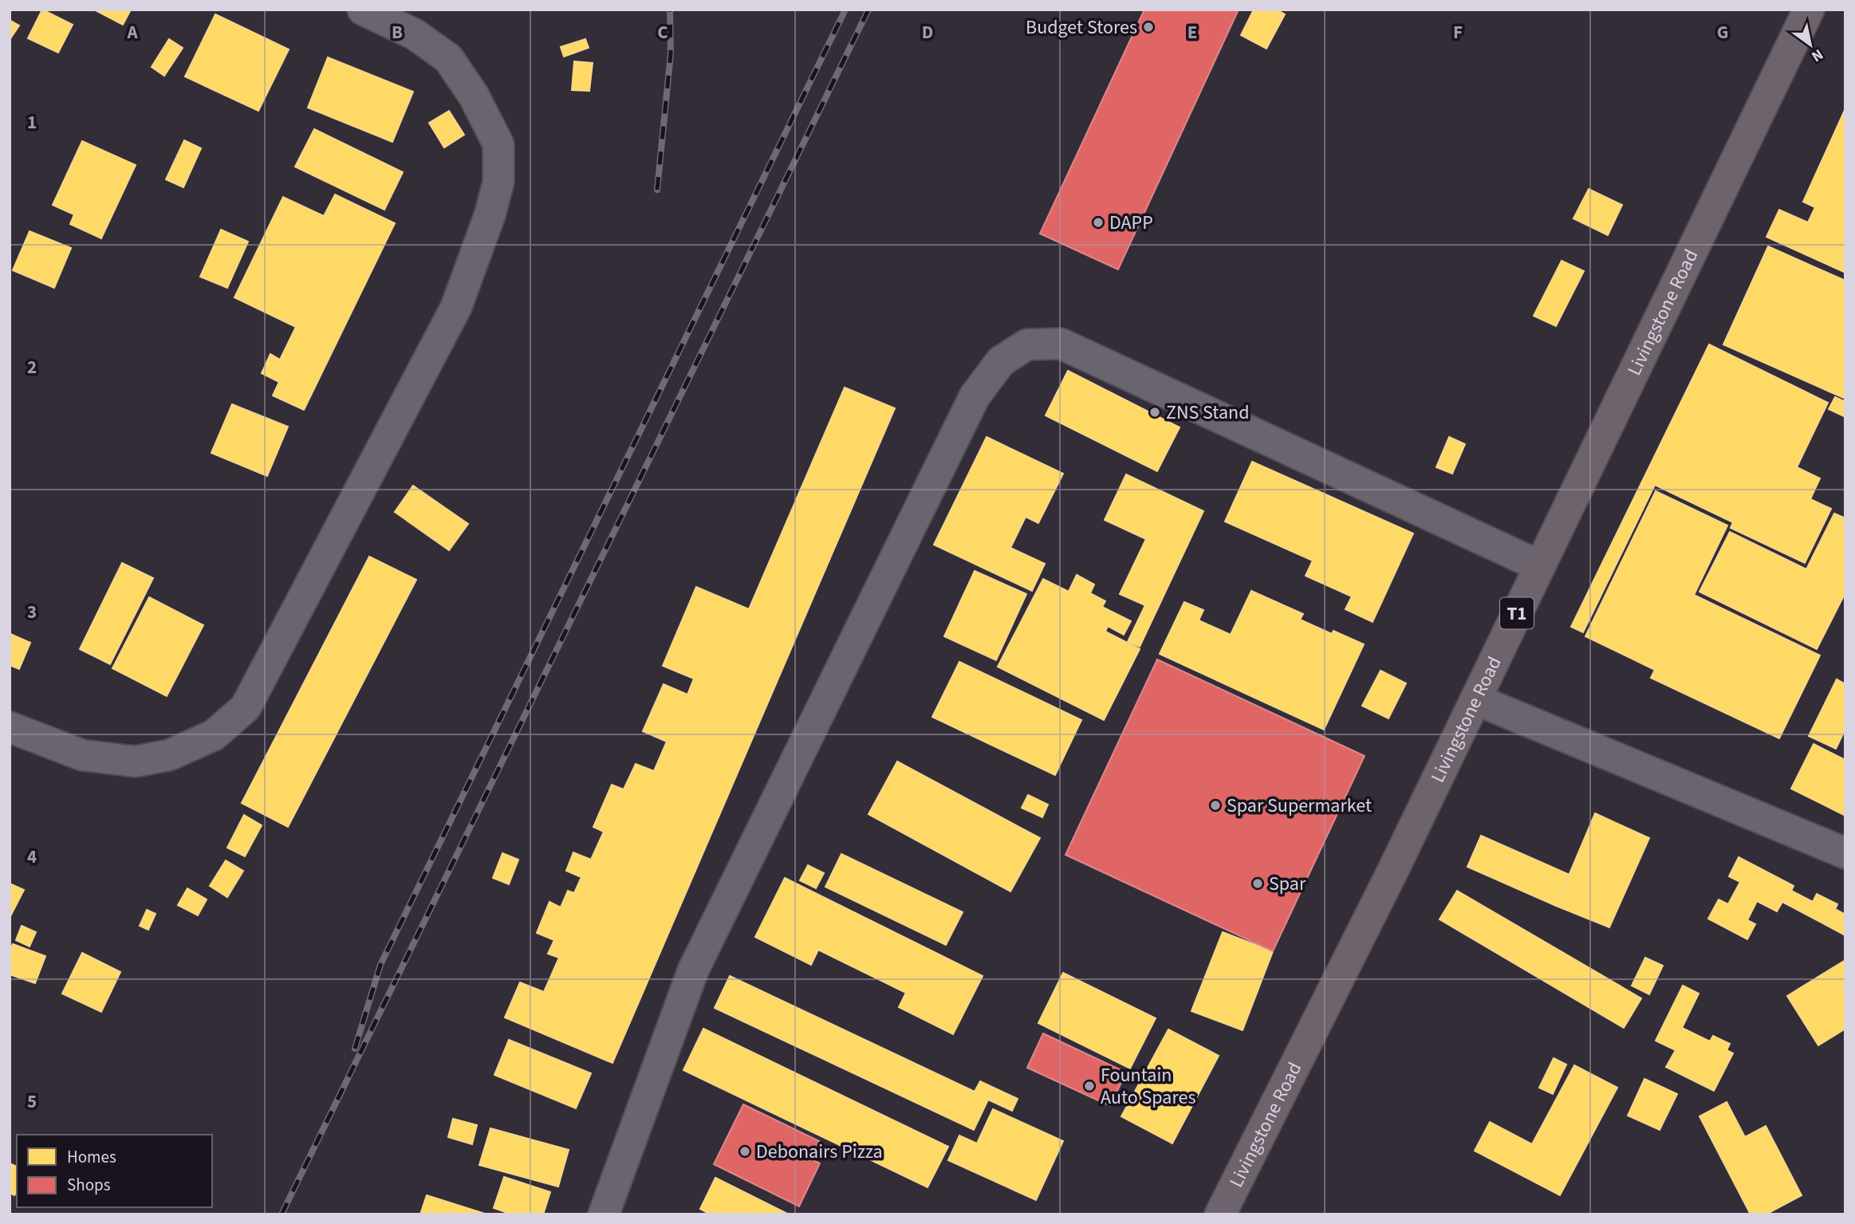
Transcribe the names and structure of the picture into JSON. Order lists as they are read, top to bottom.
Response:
{
  "streets": {
    "highway": ["Livingstone Road", "T1"]
  },
  "places": [
    "Budget Stores",
    "DAPP",
    "ZNS Stand",
    "Spar Supermarket",
    "Spar",
    "Fountain Auto Spares",
    "Debonairs Pizza"
  ],
  "legend": ["Homes", "Shops"],
  "north": "bottom right",
  "grid": {
    "columns": [
      "A",
      "B",
      "C",
      "D",
      "E",
      "F",
      "G"
    ],
    "rows": [
      "1",
      "2",
      "3",
      "4",
      "5"
    ]
  }
}
